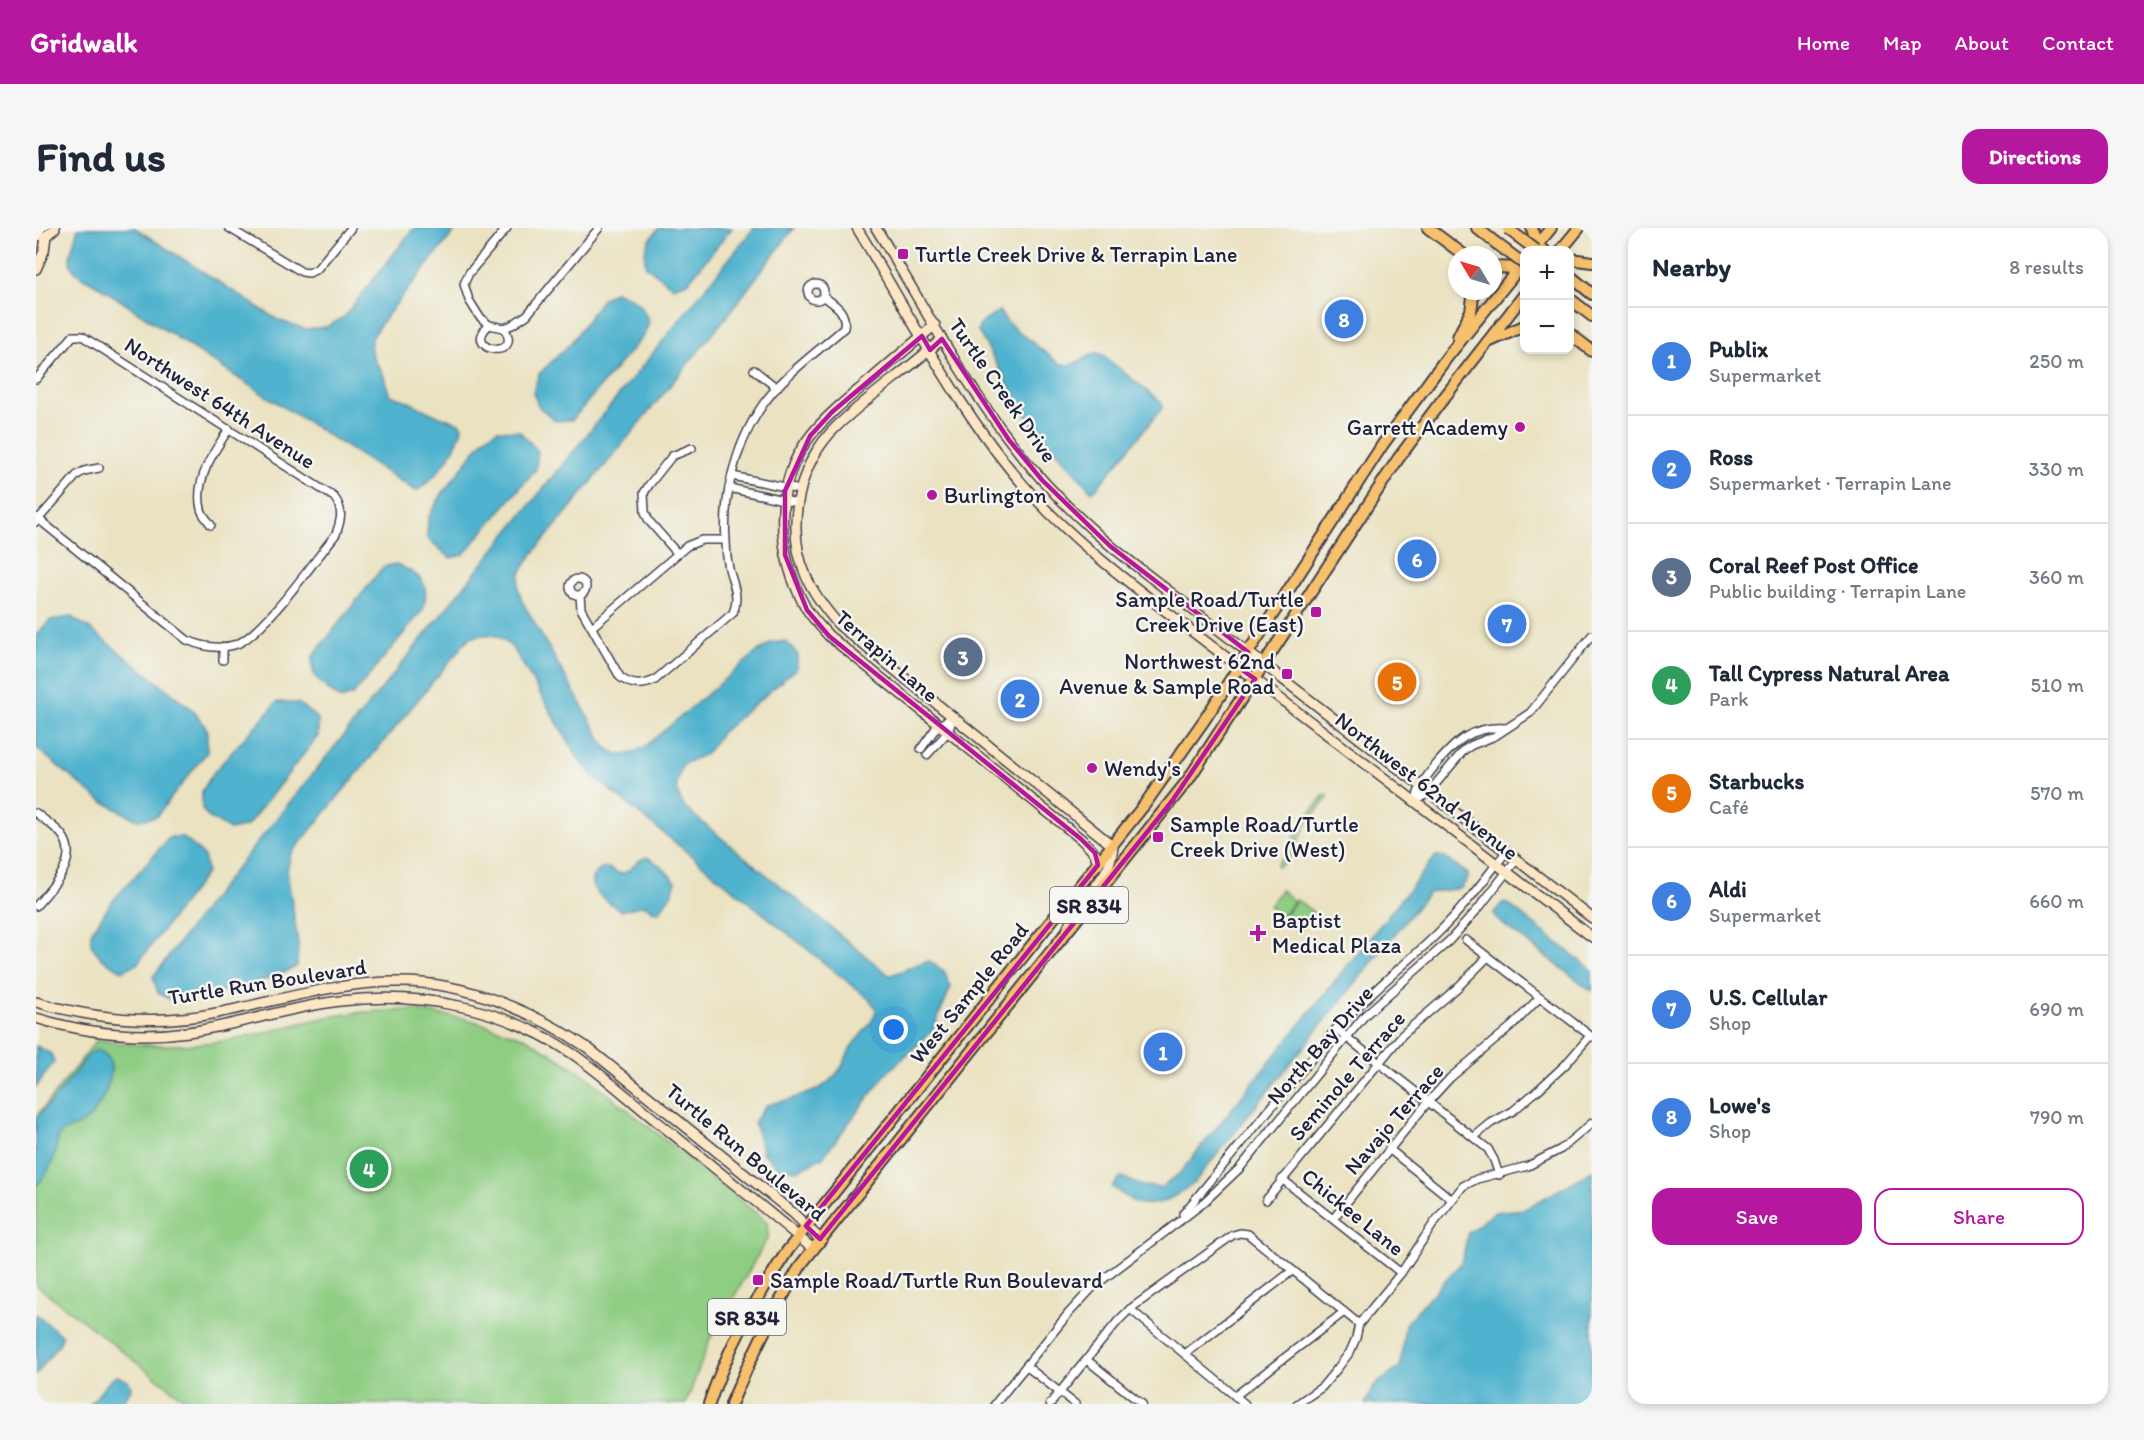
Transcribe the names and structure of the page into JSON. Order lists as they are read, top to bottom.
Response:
{
  "streets": {
    "main road": ["SR 834", "West Sample Road"],
    "street": [
      "Turtle Creek Drive",
      "Northwest 64th Avenue",
      "Terrapin Lane",
      "Northwest 62nd Avenue",
      "Turtle Run Boulevard",
      "North Bay Drive",
      "Seminole Terrace",
      "Navajo Terrace",
      "Chickee Lane"
    ]
  },
  "crossings": [
    ["Turtle Creek Drive", "Terrapin Lane"],
    ["Turtle Creek Drive", "Northwest 62nd Avenue"],
    ["Turtle Creek Drive", "West Sample Road"],
    ["Terrapin Lane", "West Sample Road"],
    ["Northwest 62nd Avenue", "West Sample Road"],
    ["Northwest 62nd Avenue", "North Bay Drive"],
    ["Turtle Run Boulevard", "West Sample Road"],
    ["Seminole Terrace", "Chickee Lane"],
    ["Navajo Terrace", "Chickee Lane"]
  ],
  "places": {
    "transit": [
      "Turtle Creek Drive & Terrapin Lane",
      "Sample Road/Turtle Creek Drive (East)",
      "Northwest 62nd Avenue & Sample Road",
      "Sample Road/Turtle Creek Drive (West)",
      "Sample Road/Turtle Run Boulevard"
    ],
    "other": ["Garrett Academy", "Burlington", "Wendy's"],
    "health": ["Baptist Medical Plaza"]
  },
  "north": "top left",
  "page": {
    "header": "Gridwalk",
    "nav": [
      "Home",
      "Map",
      "About",
      "Contact"
    ],
    "buttons": [
      "Directions",
      ["Save", "Share"]
    ],
    "title": "Find us",
    "heading": ["Nearby", "8 results"],
    "map_buttons": ["+", "−"],
    "pins": [
      "8",
      "6",
      "7",
      "3",
      "5",
      "2",
      "1",
      "4"
    ],
    "list": [
      {
        "mark": "1",
        "name": "Publix",
        "note": "Supermarket",
        "value": "250 m"
      },
      {
        "mark": "2",
        "name": "Ross",
        "note": "Supermarket · Terrapin Lane",
        "value": "330 m"
      },
      {
        "mark": "3",
        "name": "Coral Reef Post Office",
        "note": "Public building · Terrapin Lane",
        "value": "360 m"
      },
      {
        "mark": "4",
        "name": "Tall Cypress Natural Area",
        "note": "Park",
        "value": "510 m"
      },
      {
        "mark": "5",
        "name": "Starbucks",
        "note": "Café",
        "value": "570 m"
      },
      {
        "mark": "6",
        "name": "Aldi",
        "note": "Supermarket",
        "value": "660 m"
      },
      {
        "mark": "7",
        "name": "U.S. Cellular",
        "note": "Shop",
        "value": "690 m"
      },
      {
        "mark": "8",
        "name": "Lowe's",
        "note": "Shop",
        "value": "790 m"
      }
    ]
  }
}
